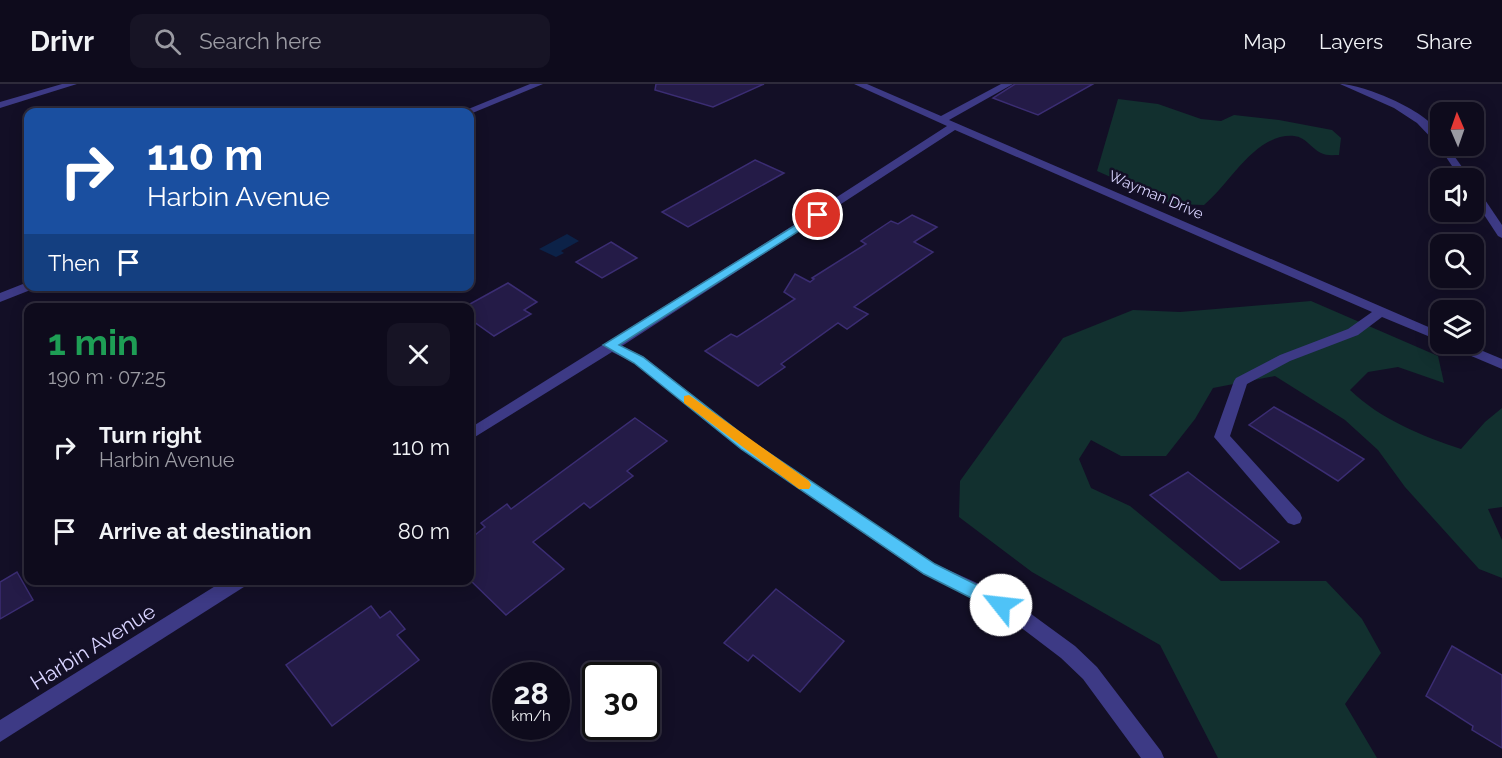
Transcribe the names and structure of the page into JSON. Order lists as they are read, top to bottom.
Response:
{
  "streets": {
    "street": ["Wayman Drive", "Harbin Avenue"]
  },
  "north": "top",
  "page": {
    "header": "Drivr",
    "search": "Search here",
    "nav": ["Map", "Layers", "Share"],
    "turn": ["110 m", "Harbin Avenue"],
    "then": "Then",
    "heading": ["1 min", "190 m · 07:25"],
    "list": [
      {
        "name": "Turn right",
        "note": "Harbin Avenue",
        "value": "110 m"
      },
      {
        "name": "Arrive at destination",
        "value": "80 m"
      }
    ],
    "speed": "28 km/h",
    "limit": "30"
  }
}
